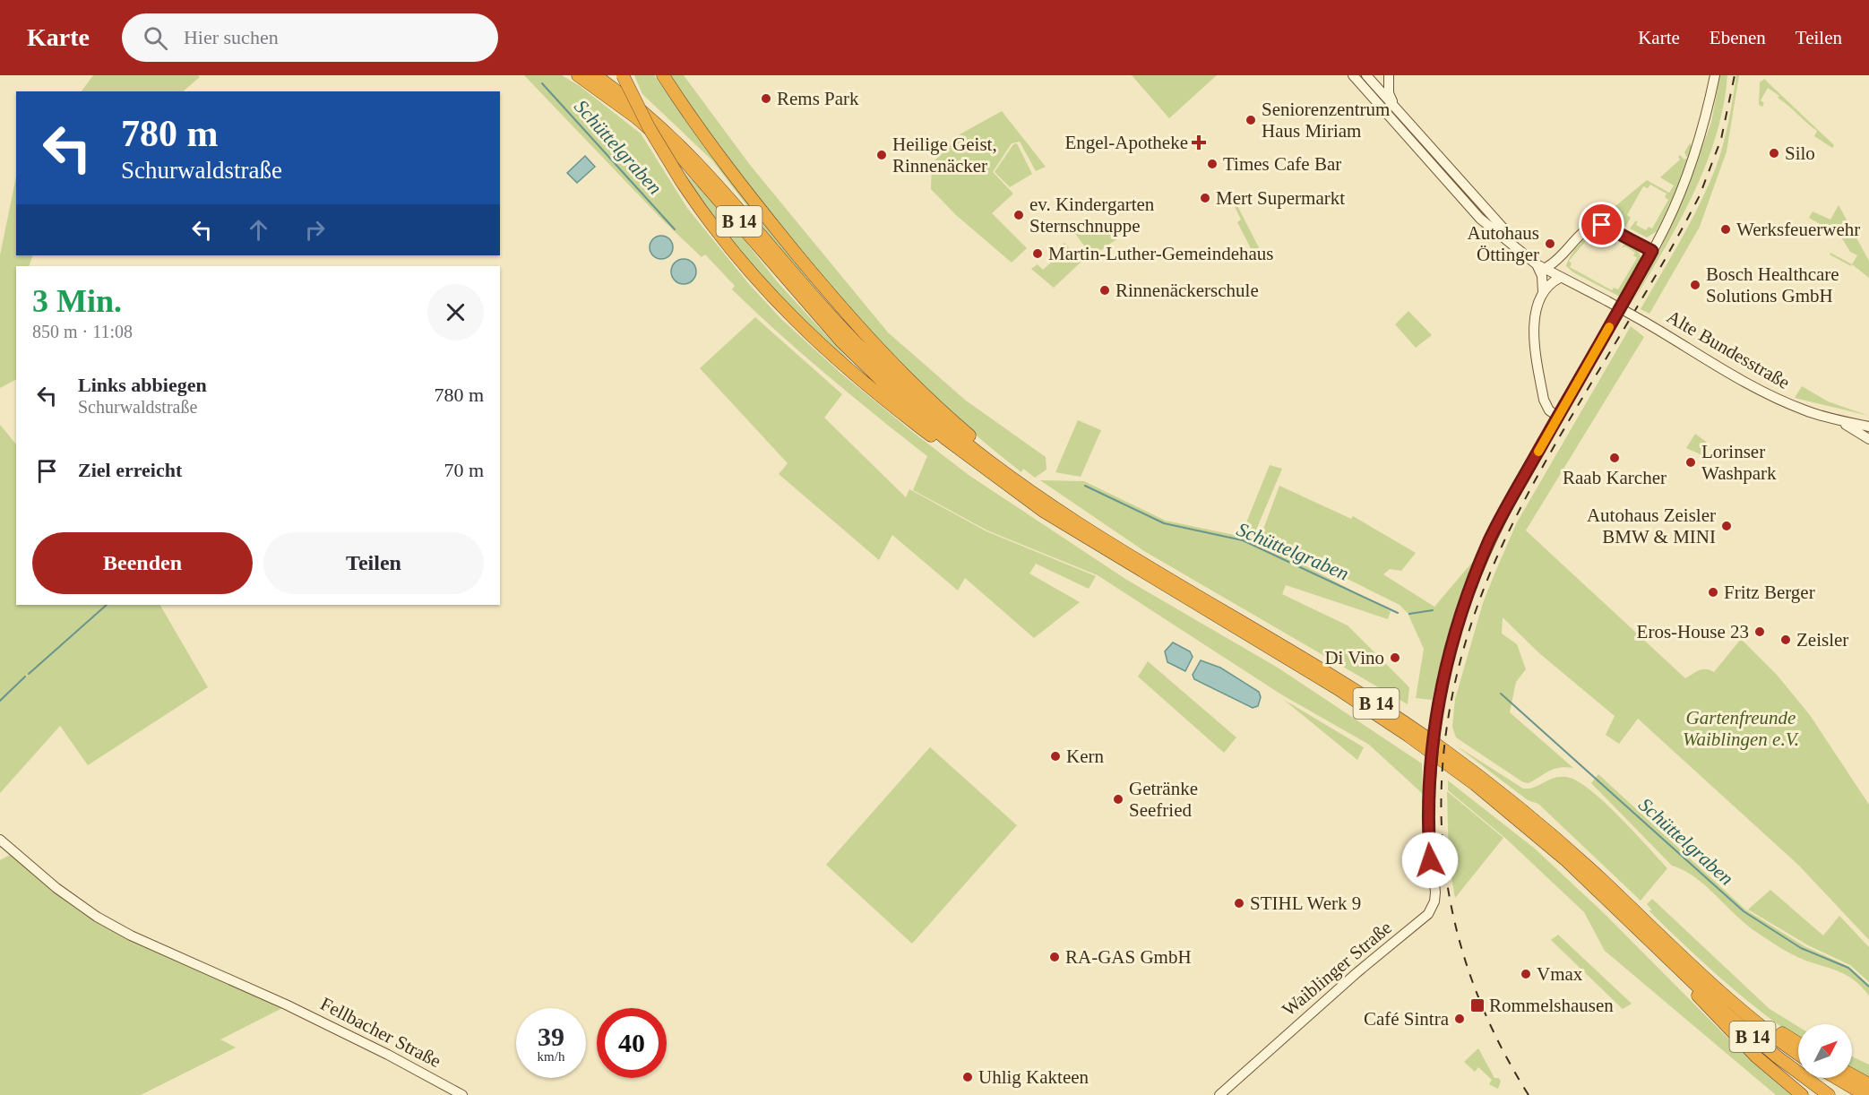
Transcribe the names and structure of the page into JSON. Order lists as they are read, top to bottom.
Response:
{
  "streets": {
    "highway": ["B 14"],
    "street": ["Alte Bundesstraße", "Waiblinger Straße", "Fellbacher Straße"]
  },
  "water": ["Schüttelgraben"],
  "parks": ["Gartenfreunde Waiblingen e.V."],
  "places": {
    "other": [
      "Rems Park",
      "Seniorenzentrum Haus Miriam",
      "Silo",
      "Heilige Geist, Rinnenäcker",
      "Times Cafe Bar",
      "Mert Supermarkt",
      "ev. Kindergarten Sternschnuppe",
      "Werksfeuerwehr",
      "Autohaus Öttinger",
      "Martin-Luther-Gemeindehaus",
      "Bosch Healthcare Solutions GmbH",
      "Rinnenäckerschule",
      "Raab Karcher",
      "Lorinser Washpark",
      "Autohaus Zeisler BMW & MINI",
      "Fritz Berger",
      "Eros-House 23",
      "Zeisler",
      "Di Vino",
      "Kern",
      "Getränke Seefried",
      "STIHL Werk 9",
      "RA-GAS GmbH",
      "Vmax",
      "Café Sintra",
      "Uhlig Kakteen"
    ],
    "health": ["Engel-Apotheke"],
    "transit": ["Rommelshausen"]
  },
  "north": "top right",
  "page": {
    "header": "Karte",
    "search": "Hier suchen",
    "nav": ["Karte", "Ebenen", "Teilen"],
    "turn": ["780 m", "Schurwaldstraße"],
    "heading": ["3 Min.", "850 m · 11:08"],
    "list": [
      {
        "name": "Links abbiegen",
        "note": "Schurwaldstraße",
        "value": "780 m"
      },
      {
        "name": "Ziel erreicht",
        "value": "70 m"
      }
    ],
    "buttons": ["Beenden", "Teilen"],
    "speed": "39 km/h",
    "limit": "40"
  }
}
